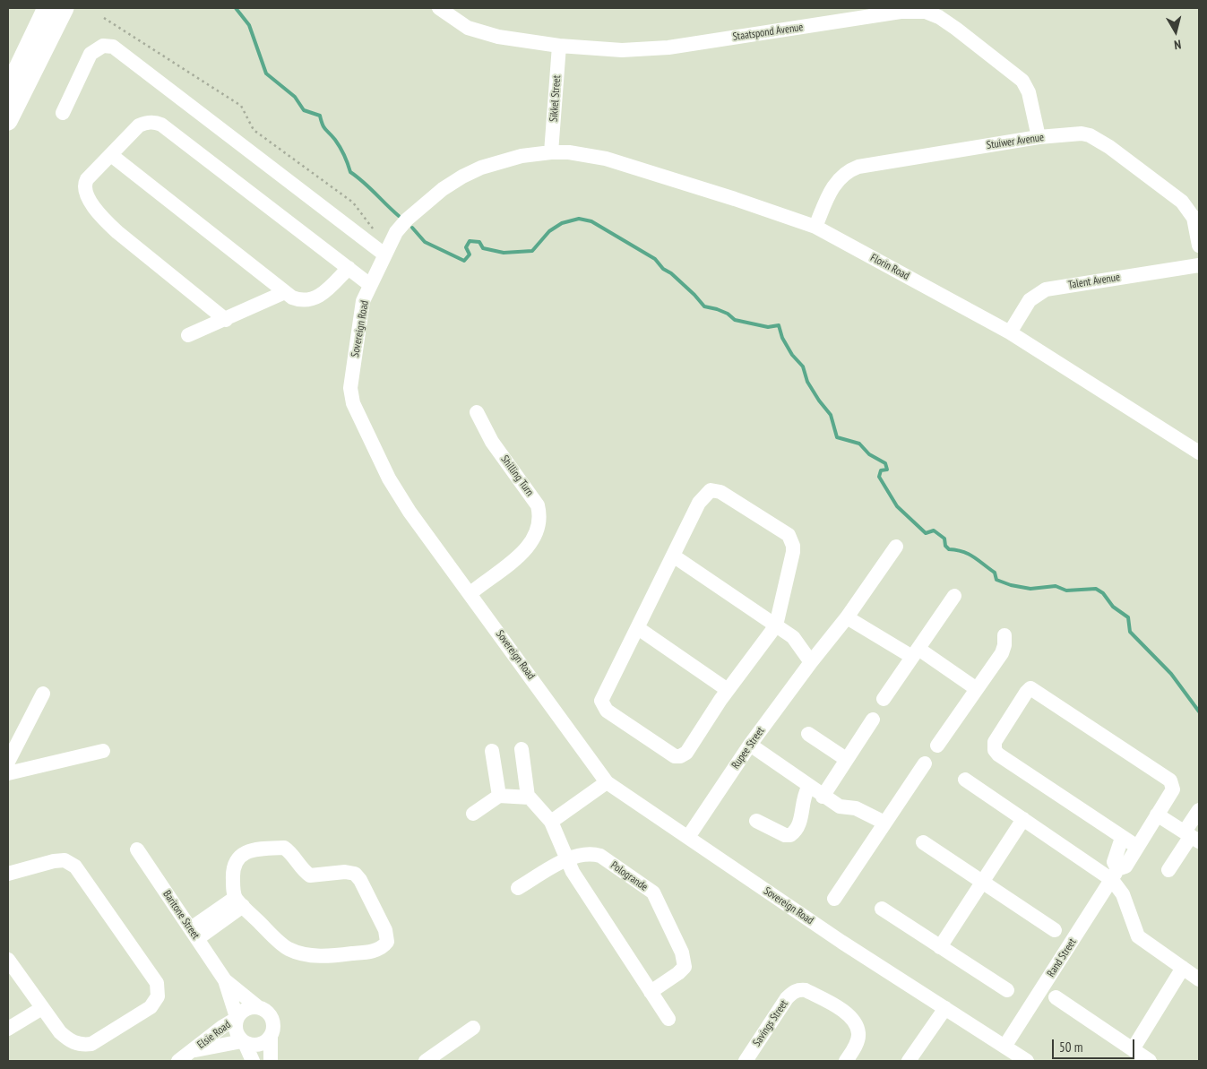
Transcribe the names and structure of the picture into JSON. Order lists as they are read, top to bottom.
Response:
{
  "streets": {
    "street": [
      "Staatspond Avenue",
      "Sikkel Street",
      "Stuiwer Avenue",
      "Florin Road",
      "Talent Avenue",
      "Sovereign Road",
      "Shilling Turn",
      "Rupee Street",
      "Pologrande",
      "Baritone Street",
      "Rand Street",
      "Savings Street",
      "Elsie Road"
    ]
  },
  "crossings": [
    ["Staatspond Avenue", "Sikkel Street"],
    ["Staatspond Avenue", "Stuiwer Avenue"],
    ["Sikkel Street", "Florin Road"],
    ["Sikkel Street", "Sovereign Road"],
    ["Stuiwer Avenue", "Florin Road"],
    ["Florin Road", "Talent Avenue"],
    ["Florin Road", "Sovereign Road"],
    ["Sovereign Road", "Shilling Turn"],
    ["Sovereign Road", "Rupee Street"],
    ["Sovereign Road", "Rand Street"],
    ["Baritone Street", "Elsie Road"]
  ],
  "scale_bar": "50 m",
  "north": "bottom"
}
